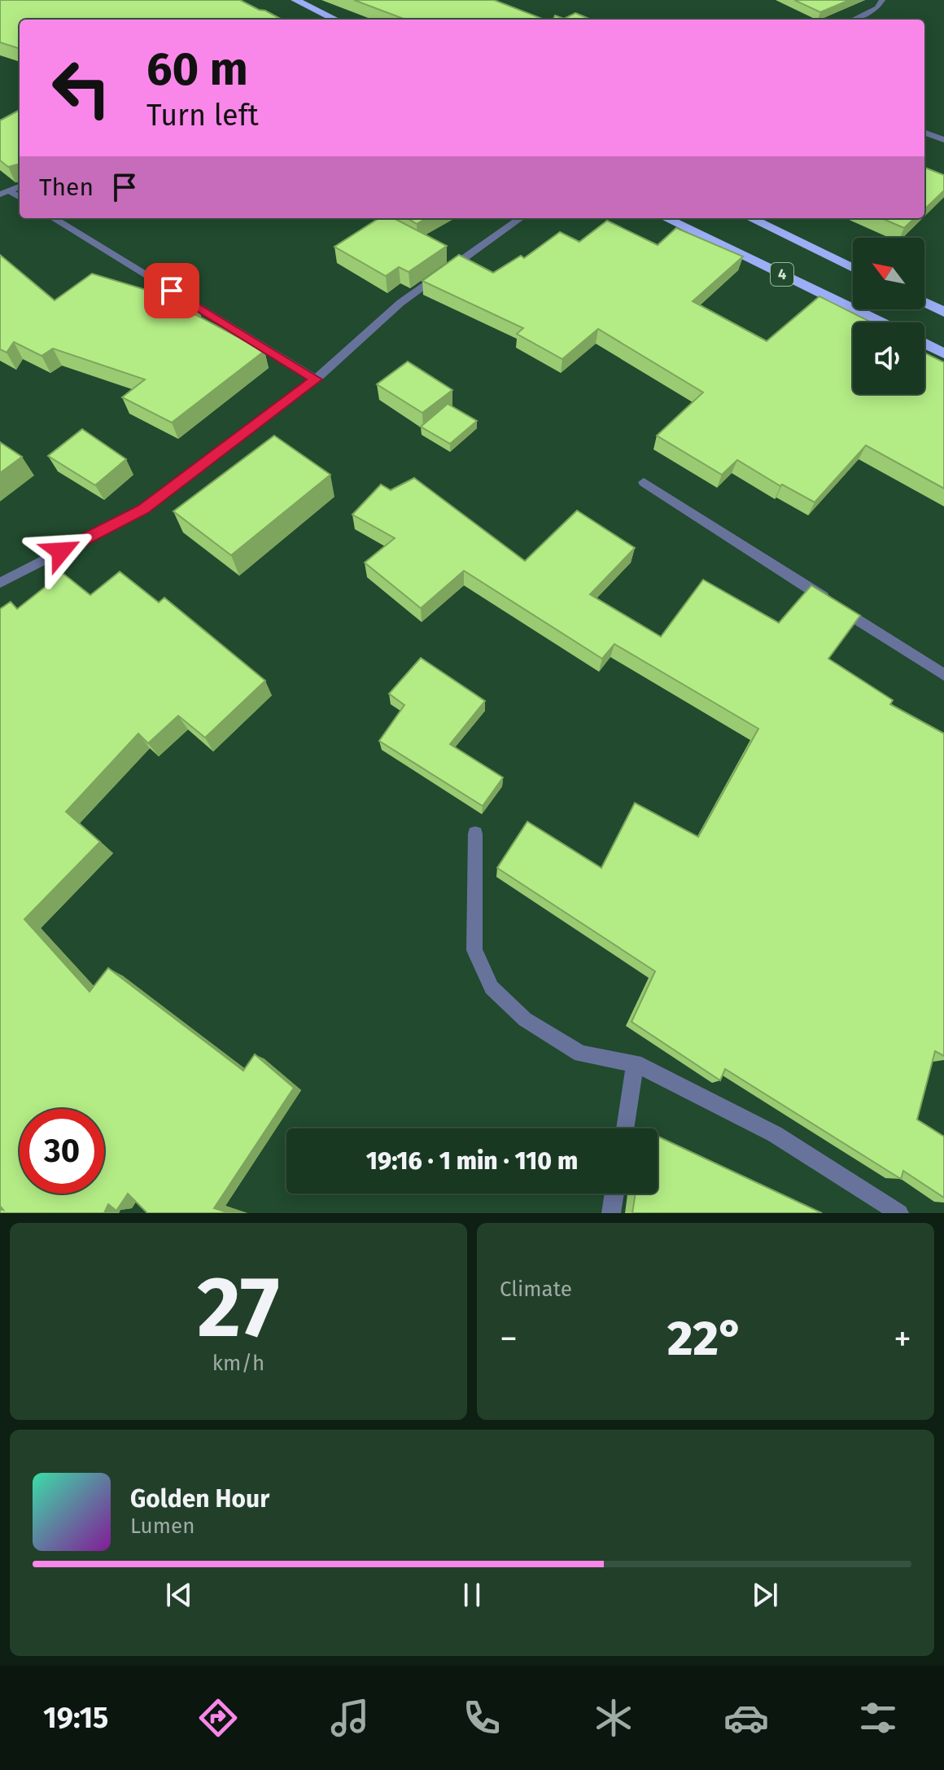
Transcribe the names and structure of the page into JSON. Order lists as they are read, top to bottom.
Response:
{
  "streets": {
    "highway": ["4"]
  },
  "north": "top left",
  "page": {
    "turn": ["60 m", "Turn left"],
    "then": "Then",
    "limit": "30",
    "trip": "19:16 · 1 min · 110 m",
    "tile": [
      ["27", "km/h"],
      "Climate"
    ],
    "heat": ["−", "22°", "+"],
    "song": ["Golden Hour", "Lumen"],
    "tabs": "19:15"
  }
}
